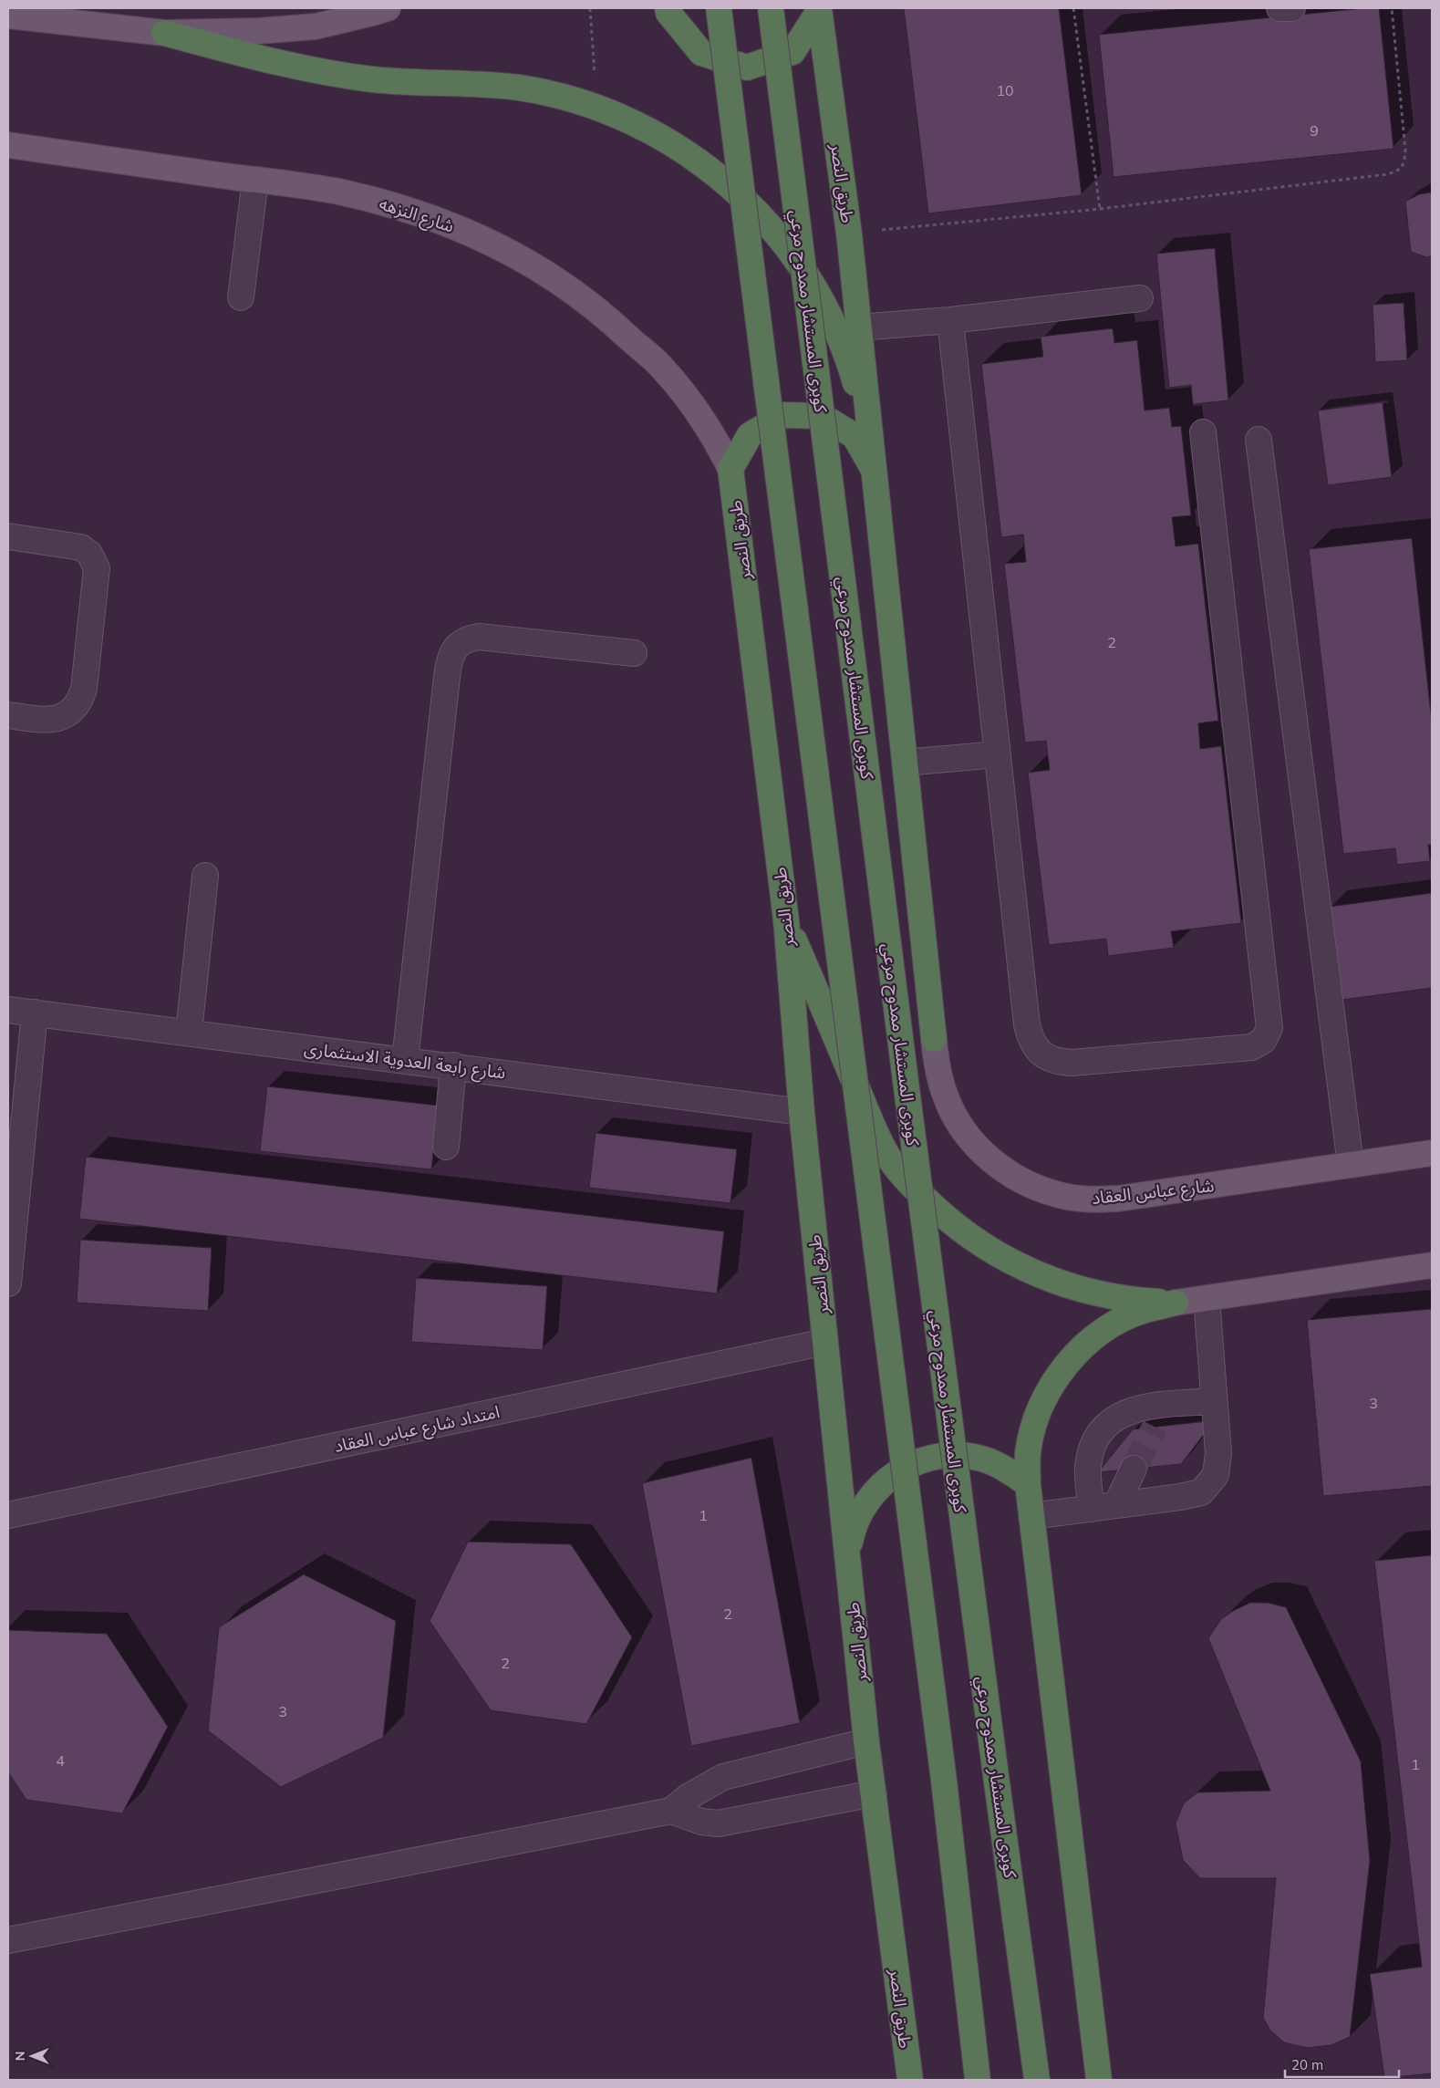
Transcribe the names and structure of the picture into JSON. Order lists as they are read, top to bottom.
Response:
{
  "streets": {
    "highway": ["طريق النصر", "كوبرى المستشار ممدوح مرعي"],
    "main road": ["شارع النزهه", "شارع عباس العقاد"],
    "street": ["شارع رابعة العدوية الاستثمارى", "امتداد شارع عباس العقاد"]
  },
  "crossings": [
    ["طريق النصر", "شارع النزهه"],
    ["طريق النصر", "شارع رابعة العدوية الاستثمارى"],
    ["طريق النصر", "شارع عباس العقاد"],
    ["طريق النصر", "امتداد شارع عباس العقاد"]
  ],
  "house_numbers": [
    "10",
    "9",
    "2",
    "3",
    "1",
    "2",
    "2",
    "3",
    "4",
    "1"
  ],
  "scale_bar": "20 m",
  "north": "left"
}
